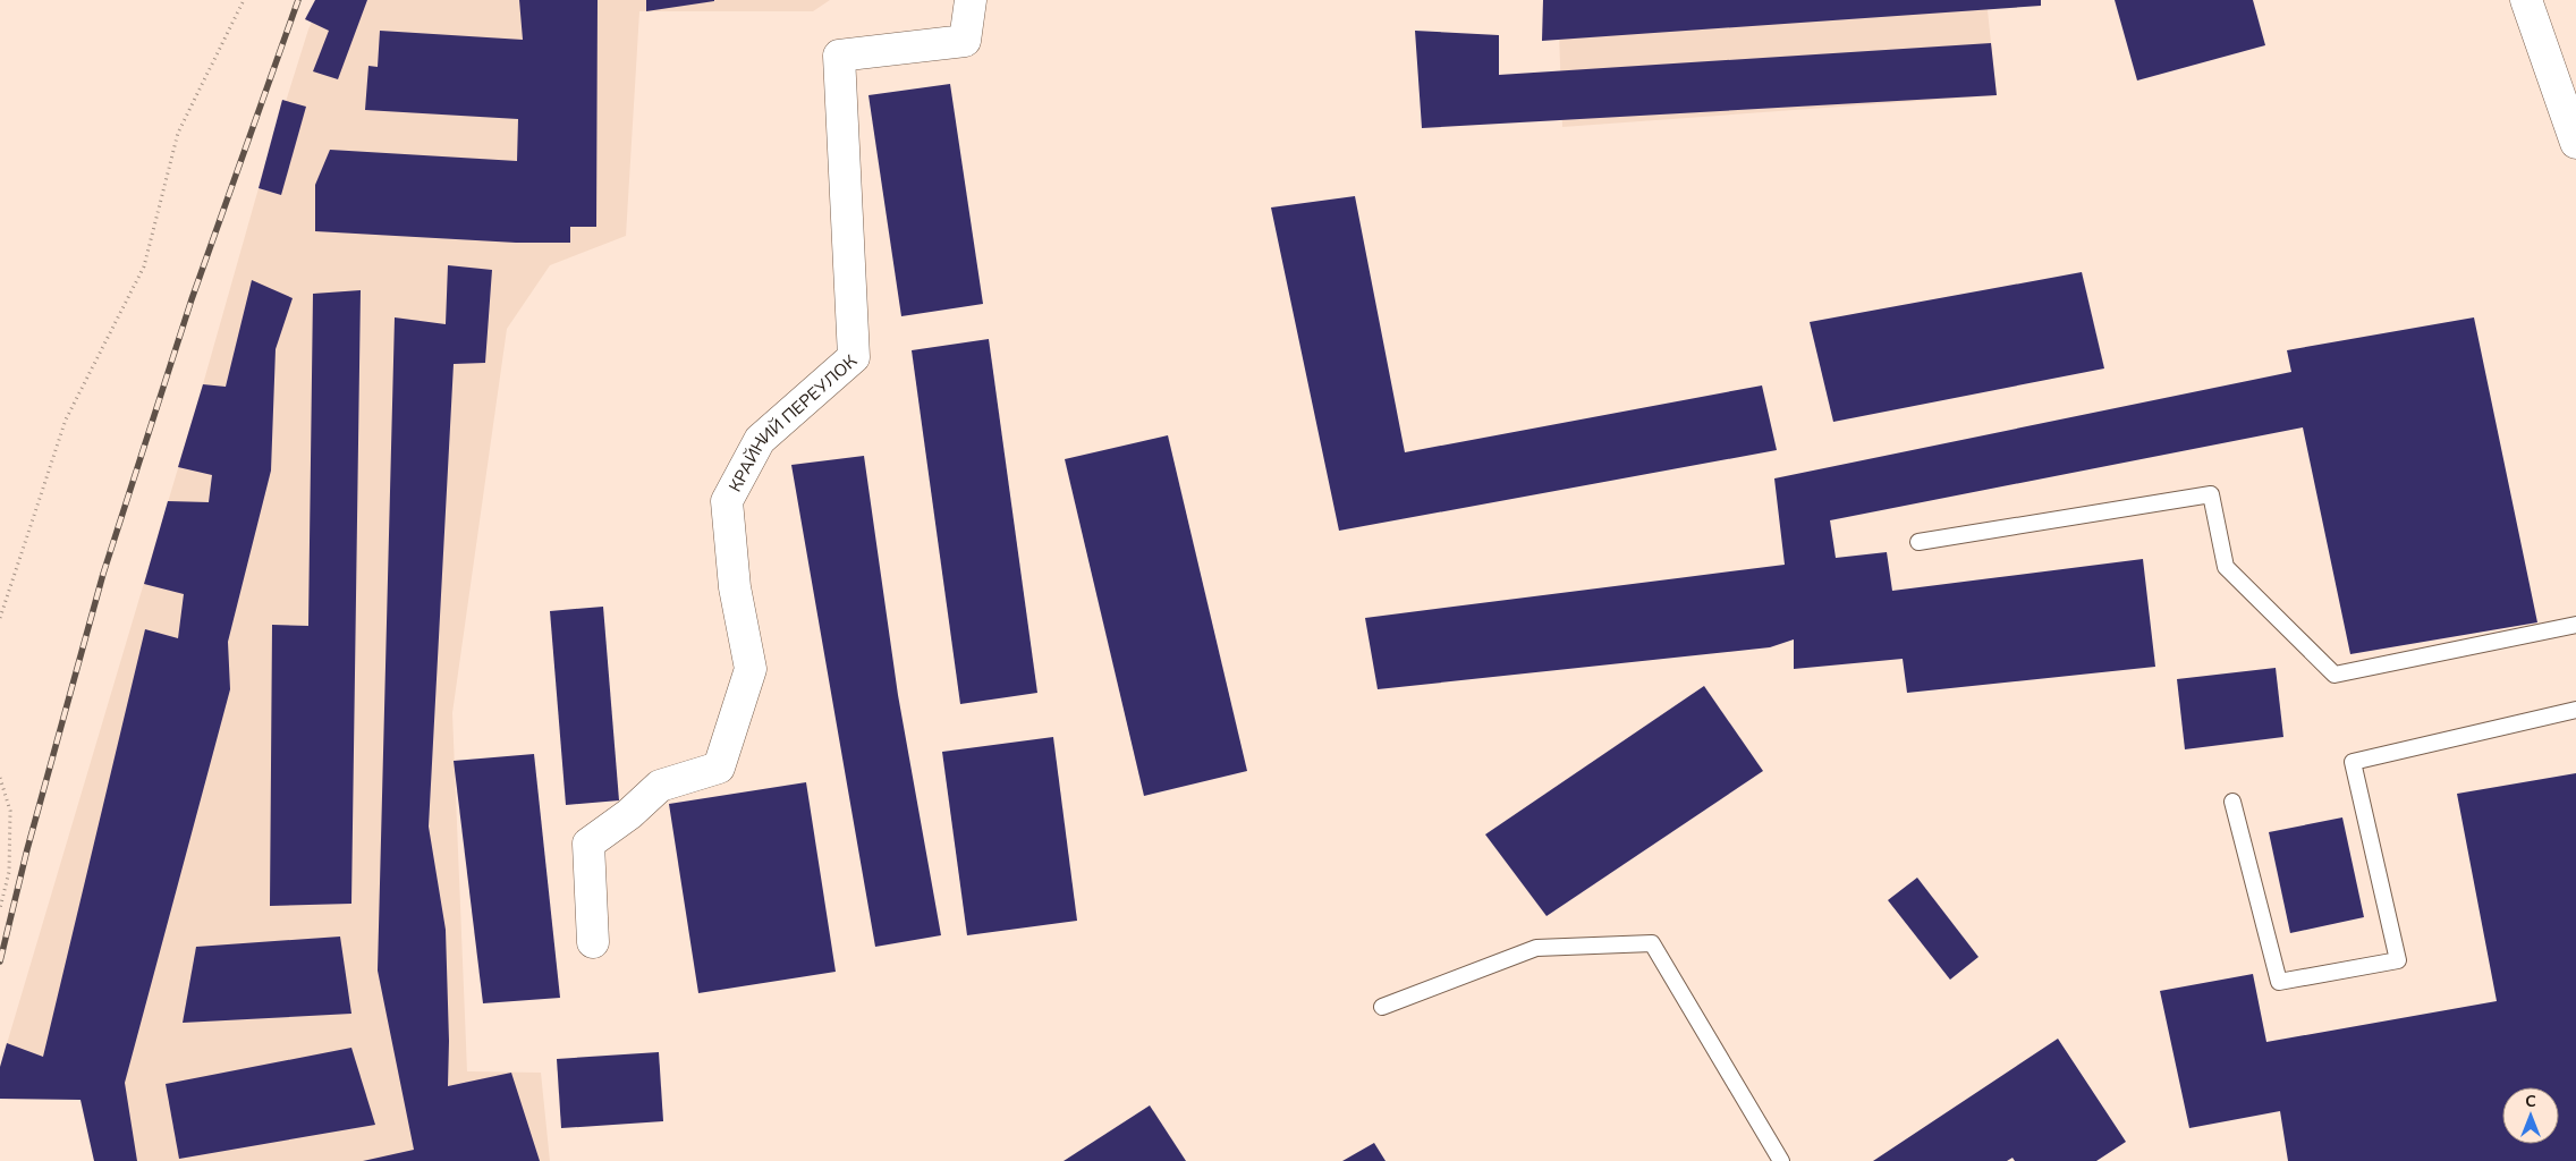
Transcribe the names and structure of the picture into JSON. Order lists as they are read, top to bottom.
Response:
{
  "streets": {
    "street": ["КРАЙНИЙ ПЕРЕУЛОК"]
  },
  "north": "top"
}
